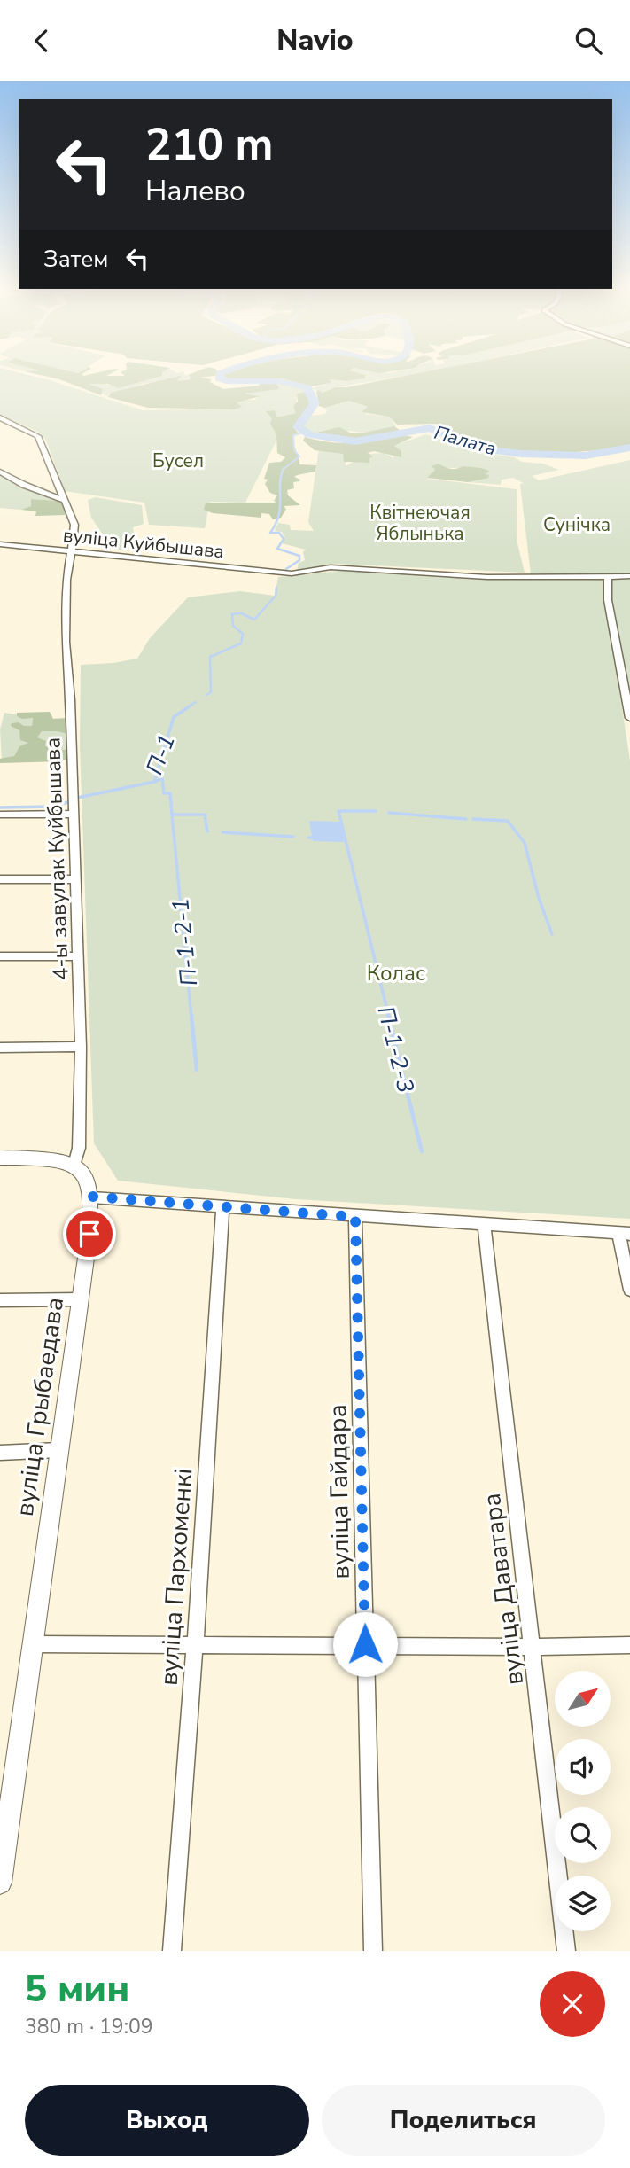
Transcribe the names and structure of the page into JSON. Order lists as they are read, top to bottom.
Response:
{
  "streets": {
    "street": [
      "вуліца Куйбышава",
      "4-ы завулак Куйбышава",
      "вуліца Грыбаедава",
      "вуліца Гайдара",
      "вуліца Пархоменкі",
      "вуліца Даватара"
    ]
  },
  "crossings": [
    ["вуліца Куйбышава", "4-ы завулак Куйбышава"],
    ["4-ы завулак Куйбышава", "вуліца Грыбаедава"]
  ],
  "water": [
    "Палата",
    "П-1",
    "П-1-2-1",
    "П-1-2-3"
  ],
  "parks": [
    "Бусел",
    "Квітнеючая Яблынька",
    "Сунічка",
    "Колас"
  ],
  "north": "top right",
  "page": {
    "header": "Navio",
    "turn": ["210 m", "Налево"],
    "then": "Затем",
    "heading": ["5 мин", "380 m · 19:09"],
    "buttons": ["Выход", "Поделиться"]
  }
}
